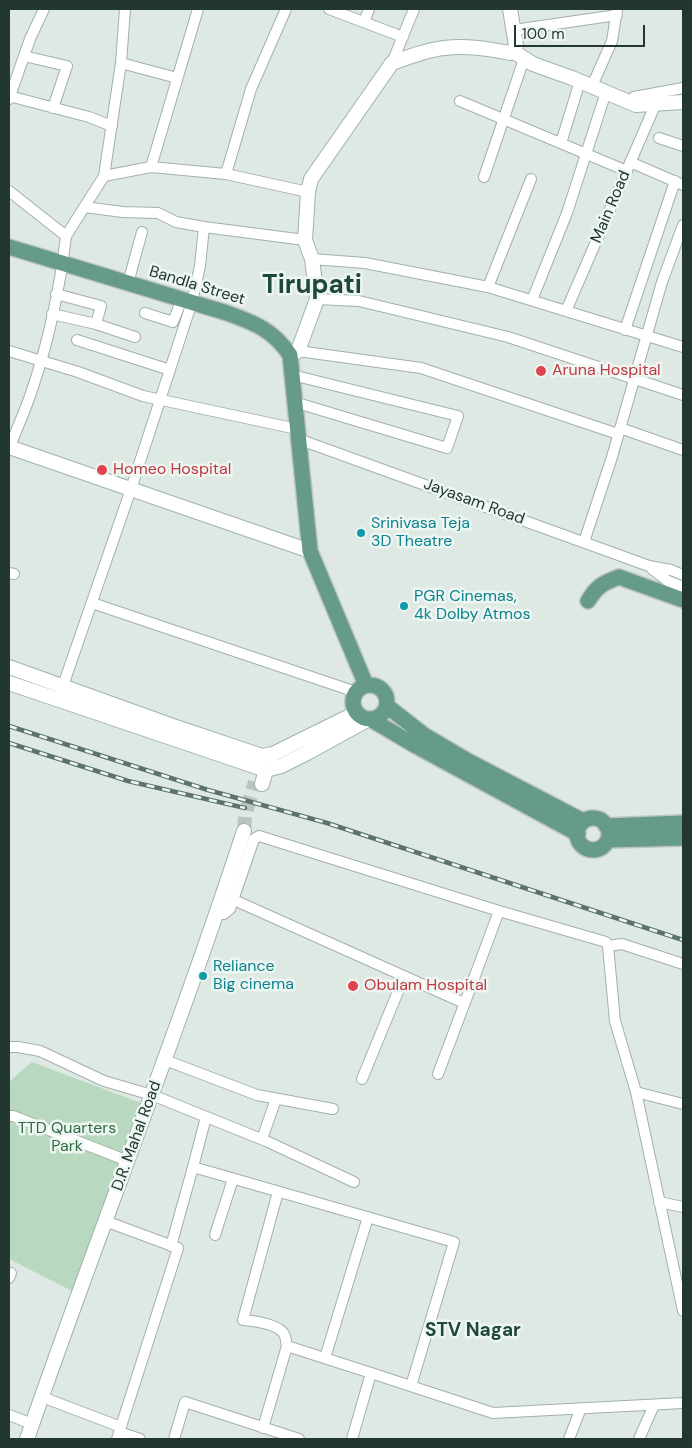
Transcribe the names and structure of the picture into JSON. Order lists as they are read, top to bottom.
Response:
{
  "streets": {
    "main road": ["Bandla Street"],
    "street": ["Main Road", "Jayasam Road", "D.R. Mahal Road"]
  },
  "districts": ["Tirupati", "STV Nagar"],
  "parks": ["TTD Quarters Park"],
  "places": [
    "Aruna Hospital",
    "Homeo Hospital",
    "Srinivasa Teja 3D Theatre",
    "PGR Cinemas, 4k Dolby Atmos",
    "Reliance Big cinema",
    "Obulam Hospital"
  ],
  "scale_bar": "100 m"
}
